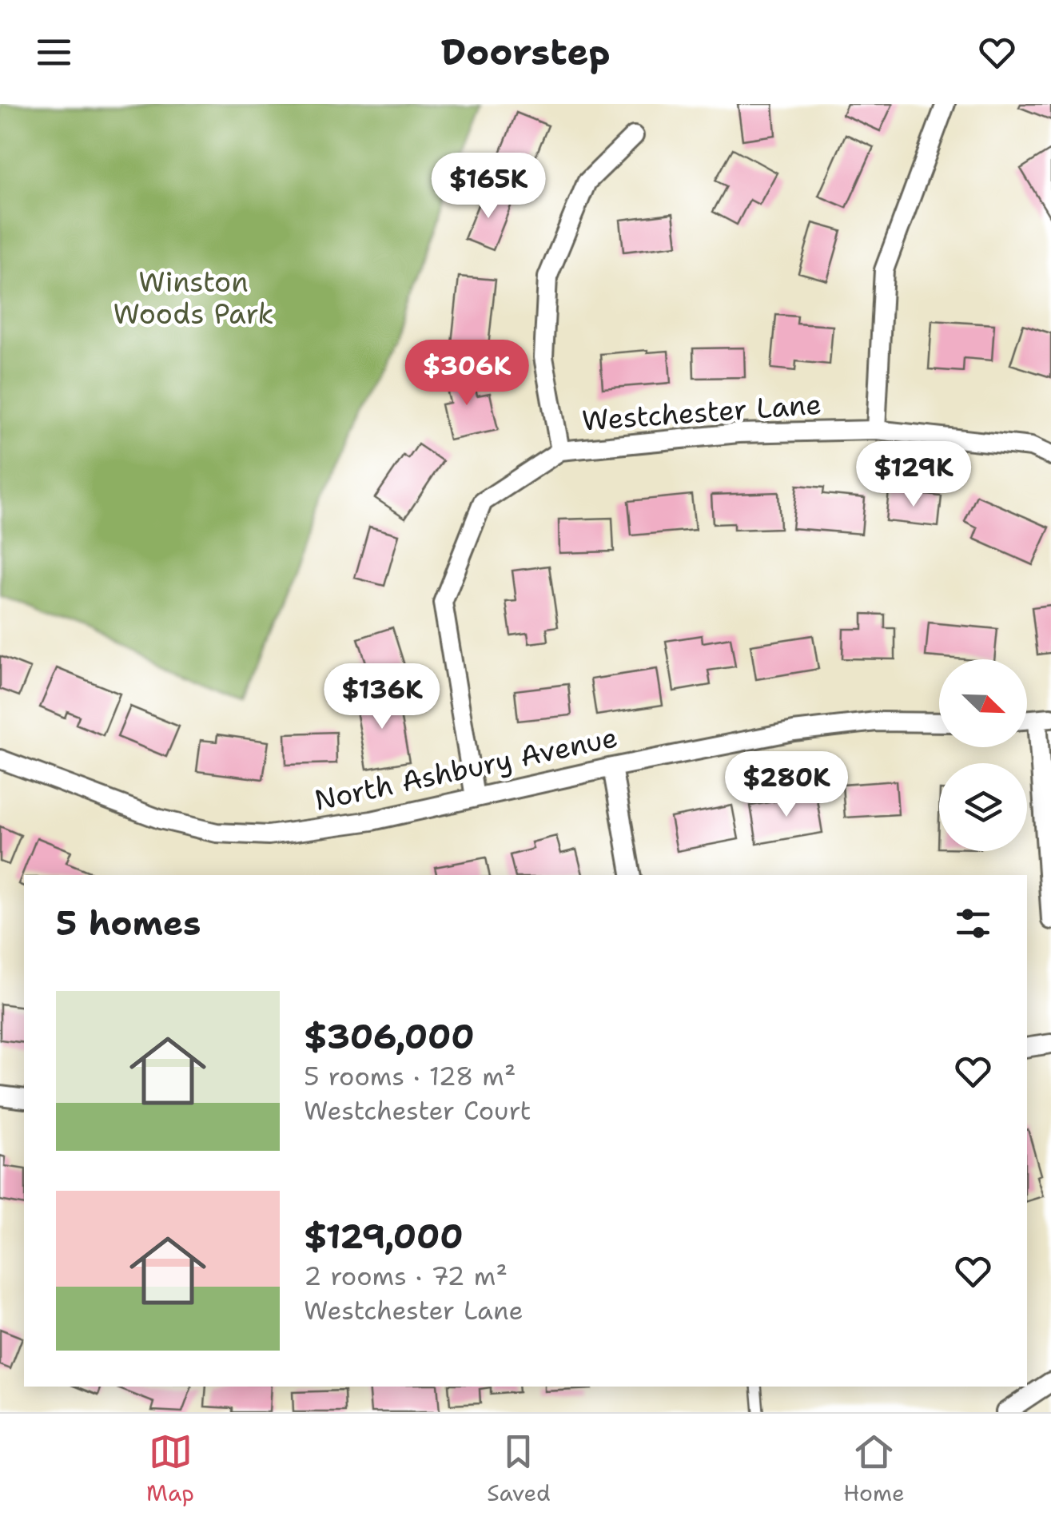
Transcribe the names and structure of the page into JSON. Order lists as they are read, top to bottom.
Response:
{
  "streets": {
    "street": ["Westchester Lane", "North Ashbury Avenue"]
  },
  "crossings": [
    ["Westchester Lane", "North Ashbury Avenue"]
  ],
  "parks": ["Winston Woods Park"],
  "north": "bottom right",
  "page": {
    "header": "Doorstep",
    "price": [
      "$165K",
      "$306K",
      "$129K",
      "$136K",
      "$280K"
    ],
    "heading": "5 homes",
    "list": [
      {
        "name": "$306,000",
        "note": "5 rooms · 128 m² · Westchester Court"
      },
      {
        "name": "$129,000",
        "note": "2 rooms · 72 m² · Westchester Lane"
      }
    ],
    "tabs": ["Map", "Saved", "Home"]
  }
}
